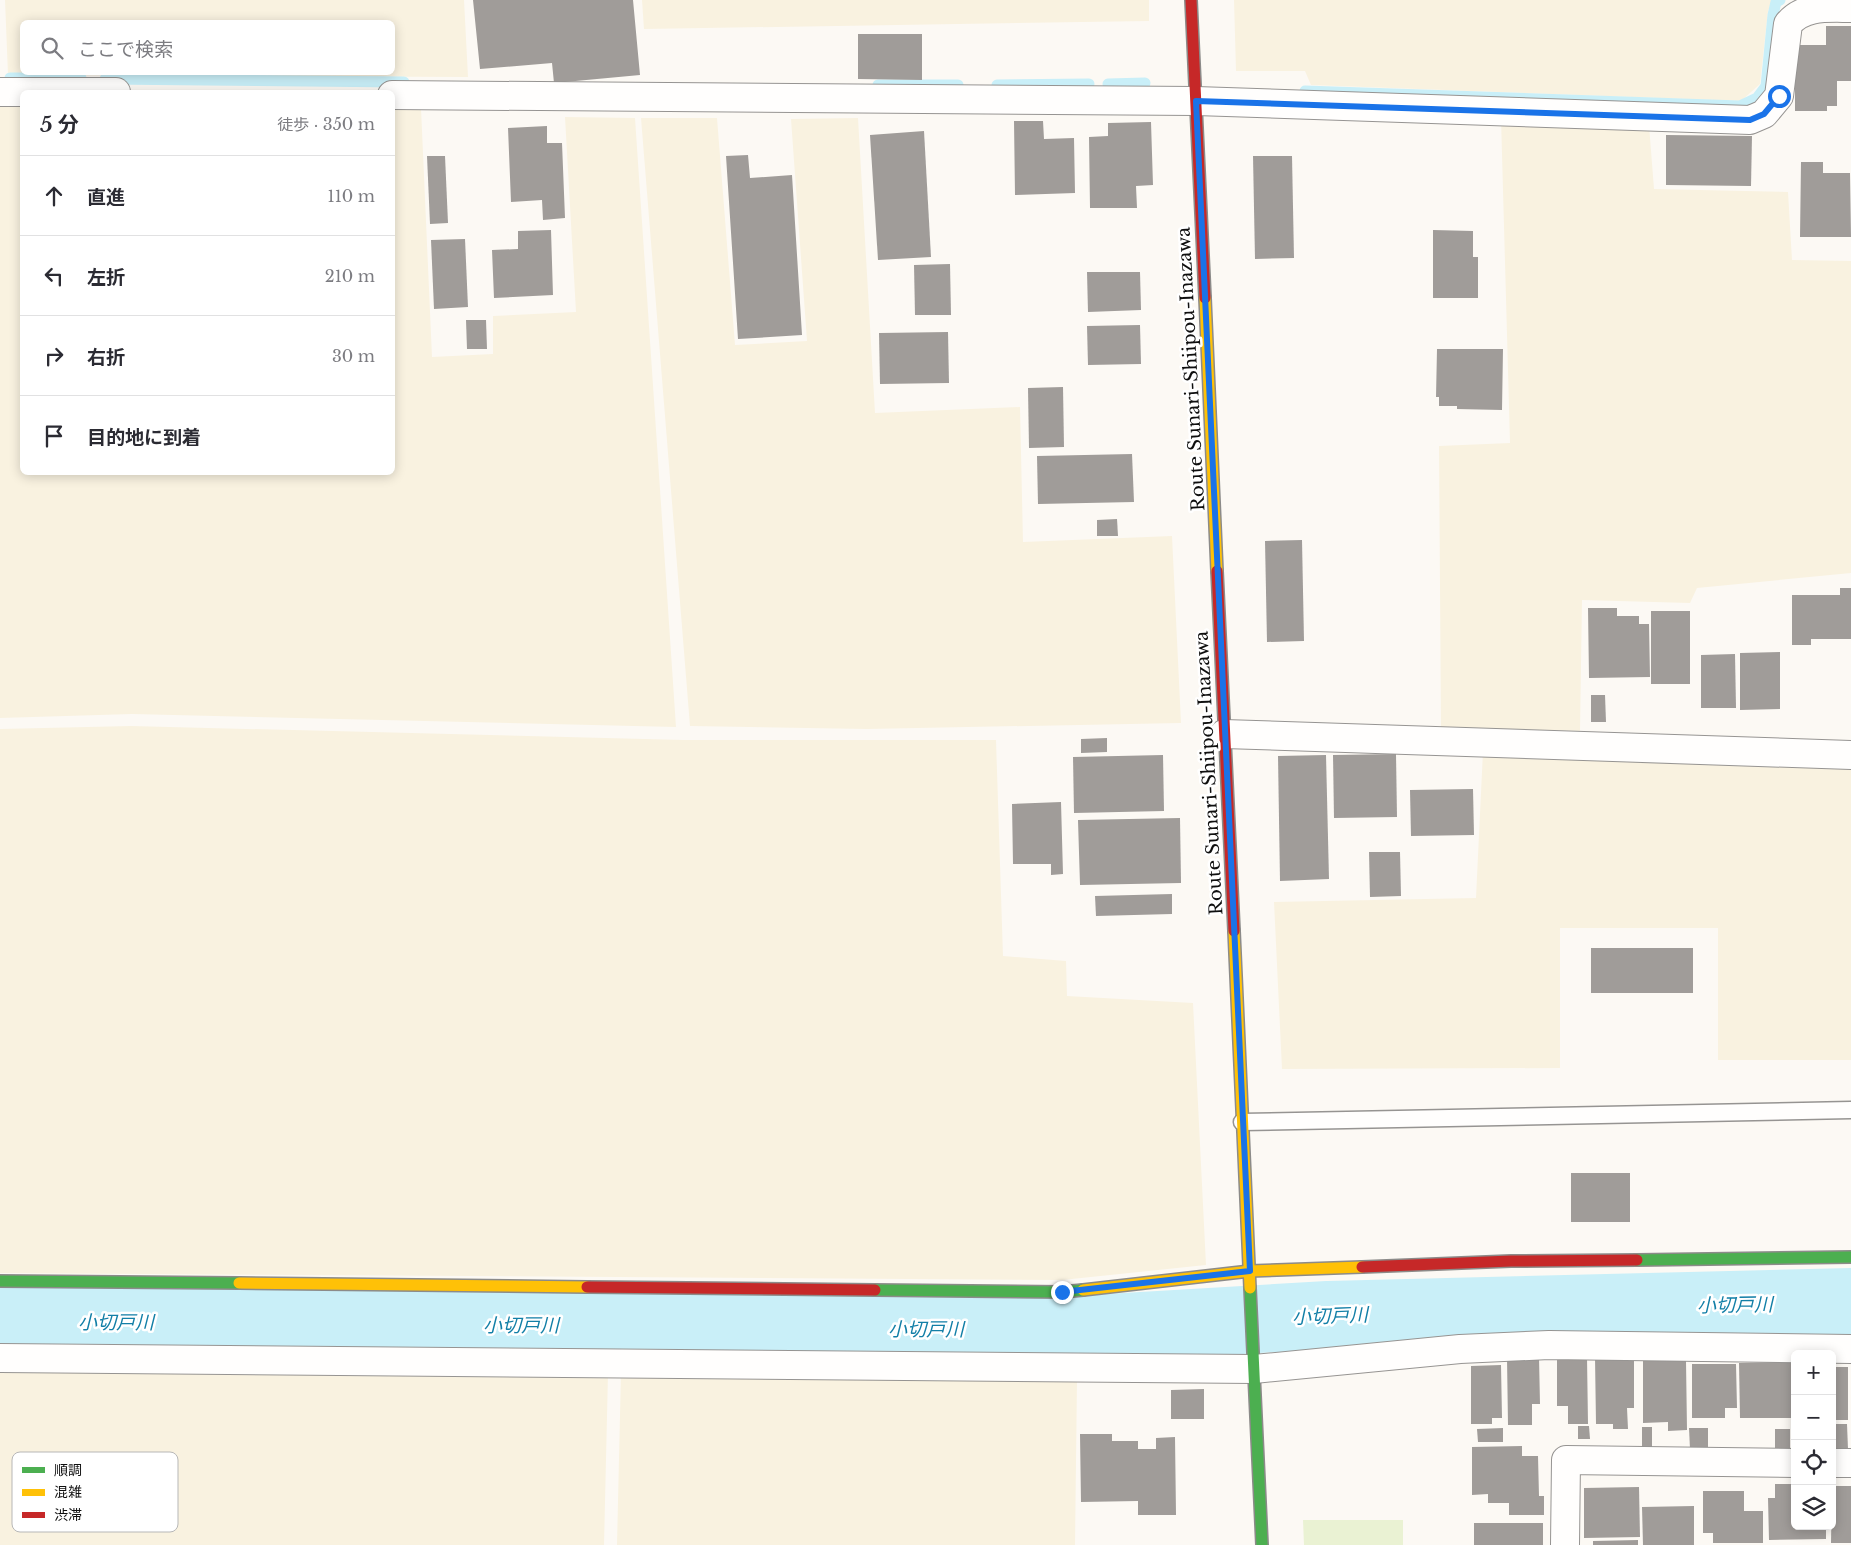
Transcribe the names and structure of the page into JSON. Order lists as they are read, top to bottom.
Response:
{
  "streets": {
    "street": ["Route Sunari-Shiipou-Inazawa"]
  },
  "water": ["小切戸川"],
  "legend": ["順調", "混雑", "渋滞"],
  "page": {
    "search": "ここで検索",
    "heading": ["5 分", "徒歩 · 350 m"],
    "list": [
      ["直進", "110 m"],
      ["左折", "210 m"],
      ["右折", "30 m"],
      "目的地に到着"
    ],
    "map_buttons": ["+", "−"]
  }
}
